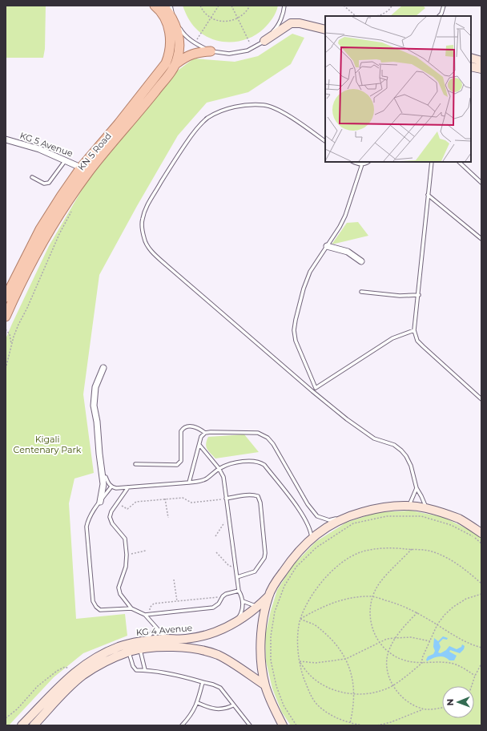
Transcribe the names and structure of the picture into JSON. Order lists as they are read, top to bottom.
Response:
{
  "streets": {
    "main road": ["KN 5 Road", "KG 4 Avenue"],
    "street": ["KG 5 Avenue"]
  },
  "crossings": [
    ["KG 5 Avenue", "KN 5 Road"]
  ],
  "parks": ["Kigali Centenary Park"],
  "north": "left"
}
